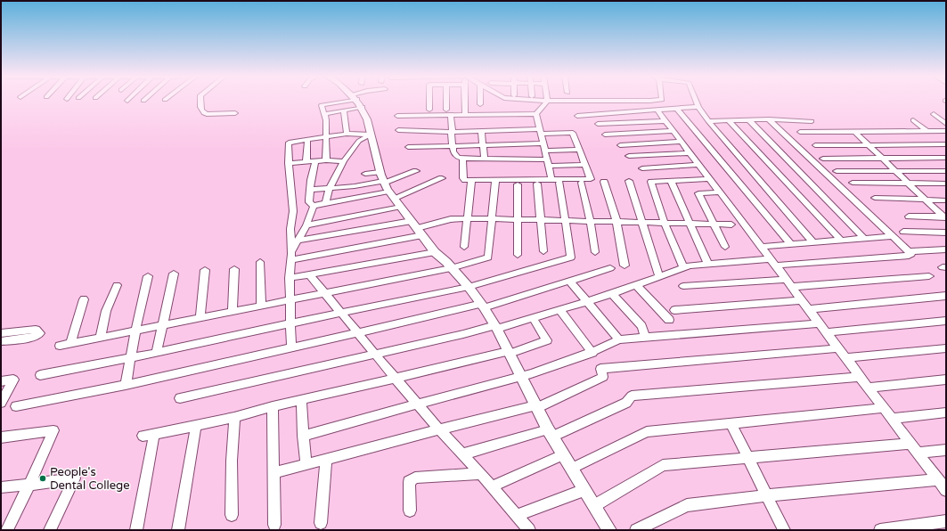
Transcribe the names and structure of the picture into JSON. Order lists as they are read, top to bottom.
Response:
{
  "places": ["People's Dental College"]
}
